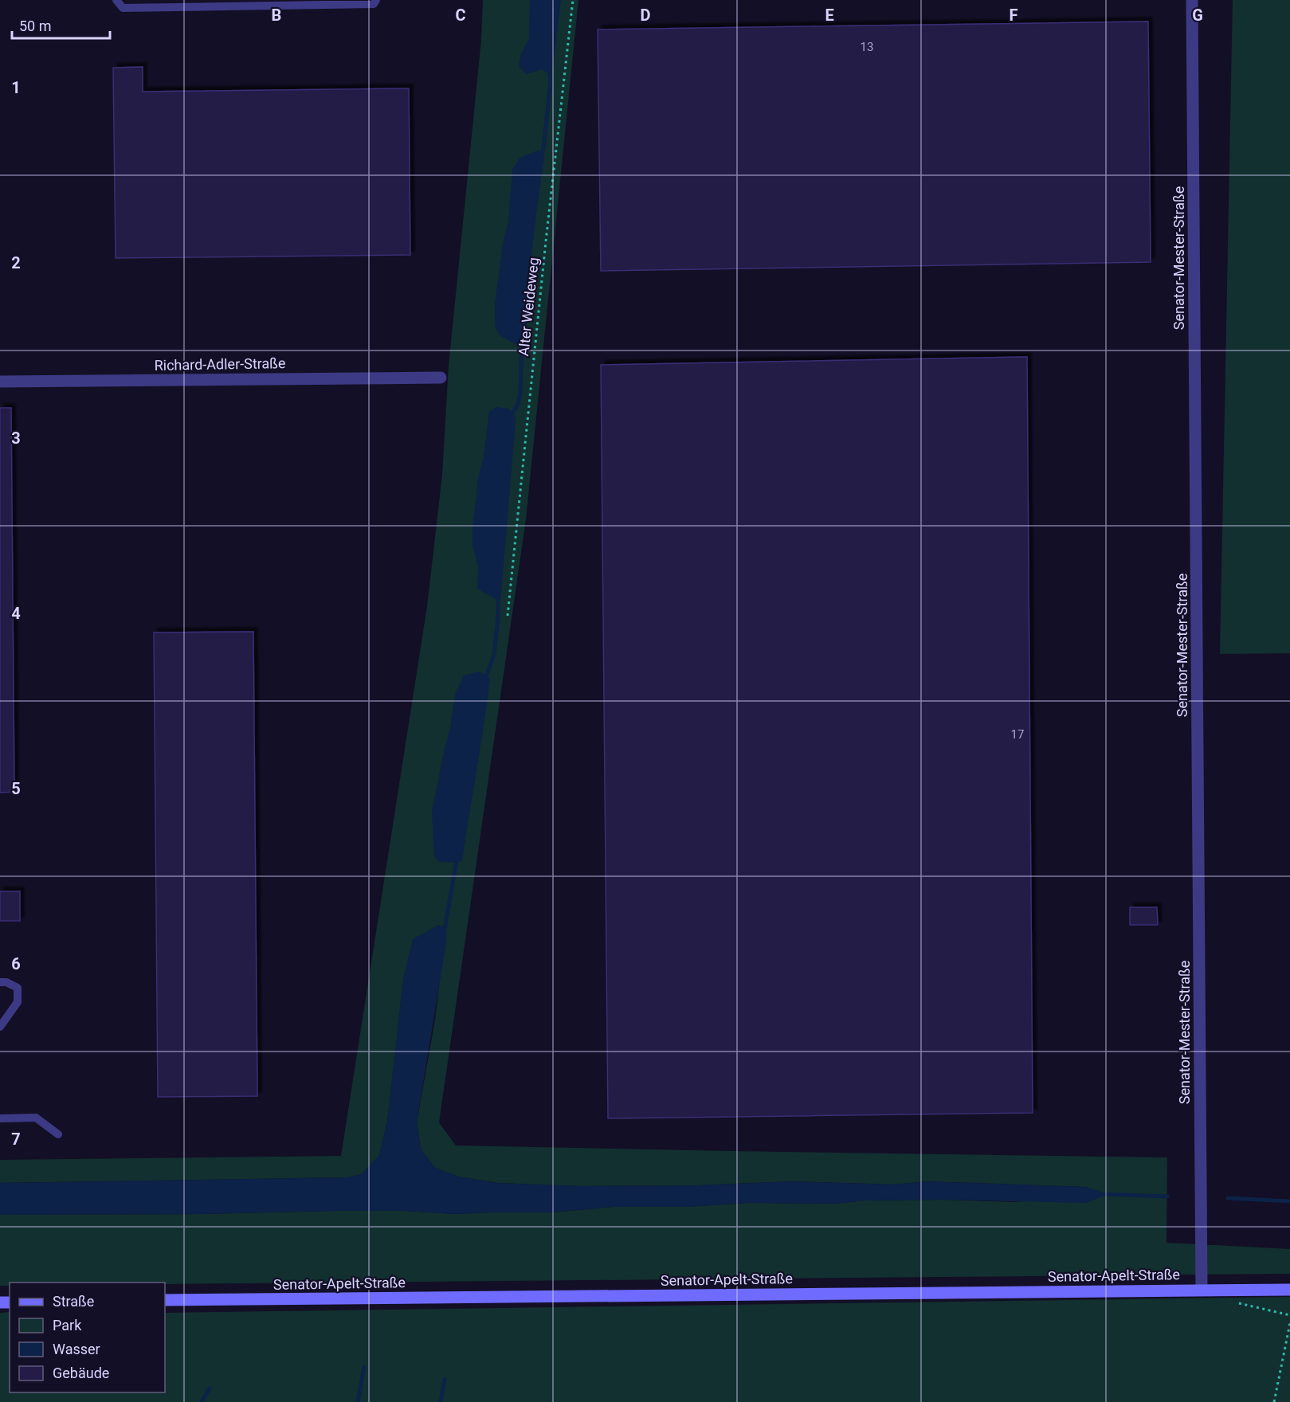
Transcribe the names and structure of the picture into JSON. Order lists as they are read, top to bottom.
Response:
{
  "streets": {
    "street": ["Senator-Mester-Straße", "Richard-Adler-Straße", "Senator-Apelt-Straße"],
    "path": ["Alter Weideweg"]
  },
  "crossings": [
    ["Senator-Mester-Straße", "Senator-Apelt-Straße"]
  ],
  "house_numbers": ["13", "17"],
  "legend": [
    "Straße",
    "Park",
    "Wasser",
    "Gebäude"
  ],
  "scale_bar": "50 m",
  "grid": {
    "columns": [
      "B",
      "C",
      "D",
      "E",
      "F",
      "G"
    ],
    "rows": [
      "1",
      "2",
      "3",
      "4",
      "5",
      "6",
      "7"
    ]
  }
}
